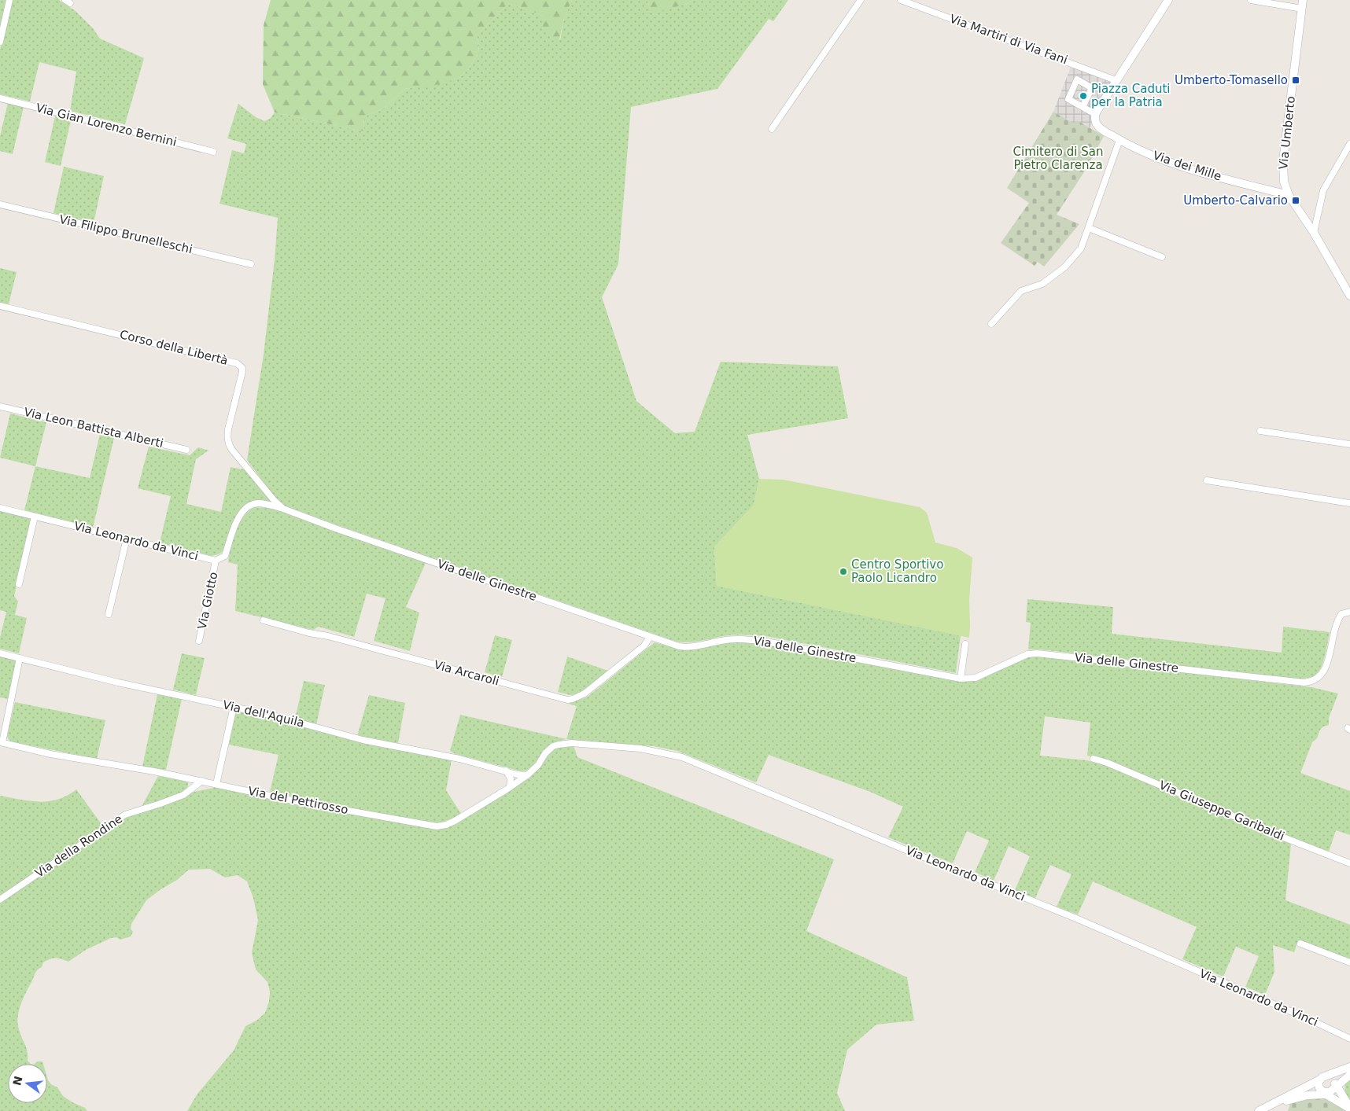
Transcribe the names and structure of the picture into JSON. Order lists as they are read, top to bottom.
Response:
{
  "streets": {
    "main road": ["Via Umberto", "Via dei Mille"],
    "street": [
      "Via Martiri di Via Fani",
      "Via Gian Lorenzo Bernini",
      "Via Filippo Brunelleschi",
      "Corso della Libertà",
      "Via Leon Battista Alberti",
      "Via Leonardo da Vinci",
      "Via delle Ginestre",
      "Via Giotto",
      "Via Arcaroli",
      "Via dell'Aquila",
      "Via del Pettirosso",
      "Via Giuseppe Garibaldi",
      "Via della Rondine"
    ]
  },
  "crossings": [
    ["Via Umberto", "Via dei Mille"],
    ["Corso della Libertà", "Via delle Ginestre"],
    ["Via Leonardo da Vinci", "Via Giotto"],
    ["Via Leonardo da Vinci", "Via del Pettirosso"],
    ["Via delle Ginestre", "Via Arcaroli"],
    ["Via dell'Aquila", "Via del Pettirosso"],
    ["Via del Pettirosso", "Via della Rondine"]
  ],
  "parks": ["Cimitero di San Pietro Clarenza"],
  "places": {
    "transit": ["Umberto-Tomasello", "Umberto-Calvario"],
    "other": ["Piazza Caduti per la Patria", "Centro Sportivo Paolo Licandro"]
  },
  "north": "left"
}
